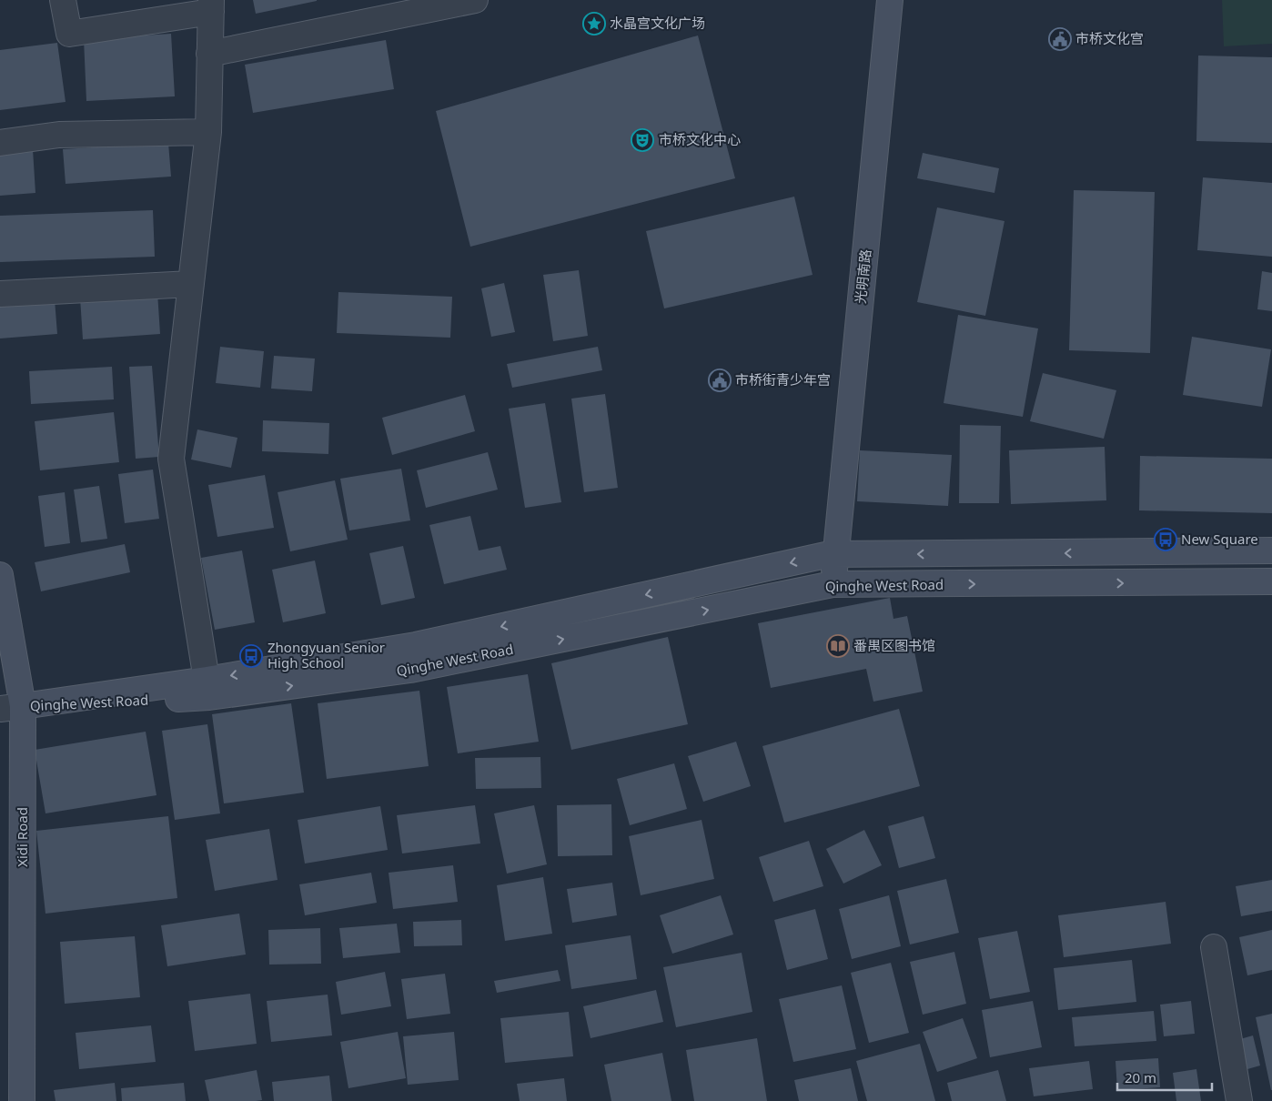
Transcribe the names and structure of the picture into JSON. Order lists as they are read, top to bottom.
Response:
{
  "streets": {
    "street": ["光明南路", "Qinghe West Road", "Xidi Road"]
  },
  "crossings": [
    ["光明南路", "Qinghe West Road"],
    ["Qinghe West Road", "Xidi Road"]
  ],
  "places": {
    "place": ["水晶宫文化广场"],
    "public building": ["市桥文化宫", "市桥街青少年宫"],
    "theatre": ["市桥文化中心"],
    "bus stop": ["New Square", "Zhongyuan Senior High School"],
    "library": ["番禺区图书馆"]
  },
  "scale_bar": "20 m"
}
